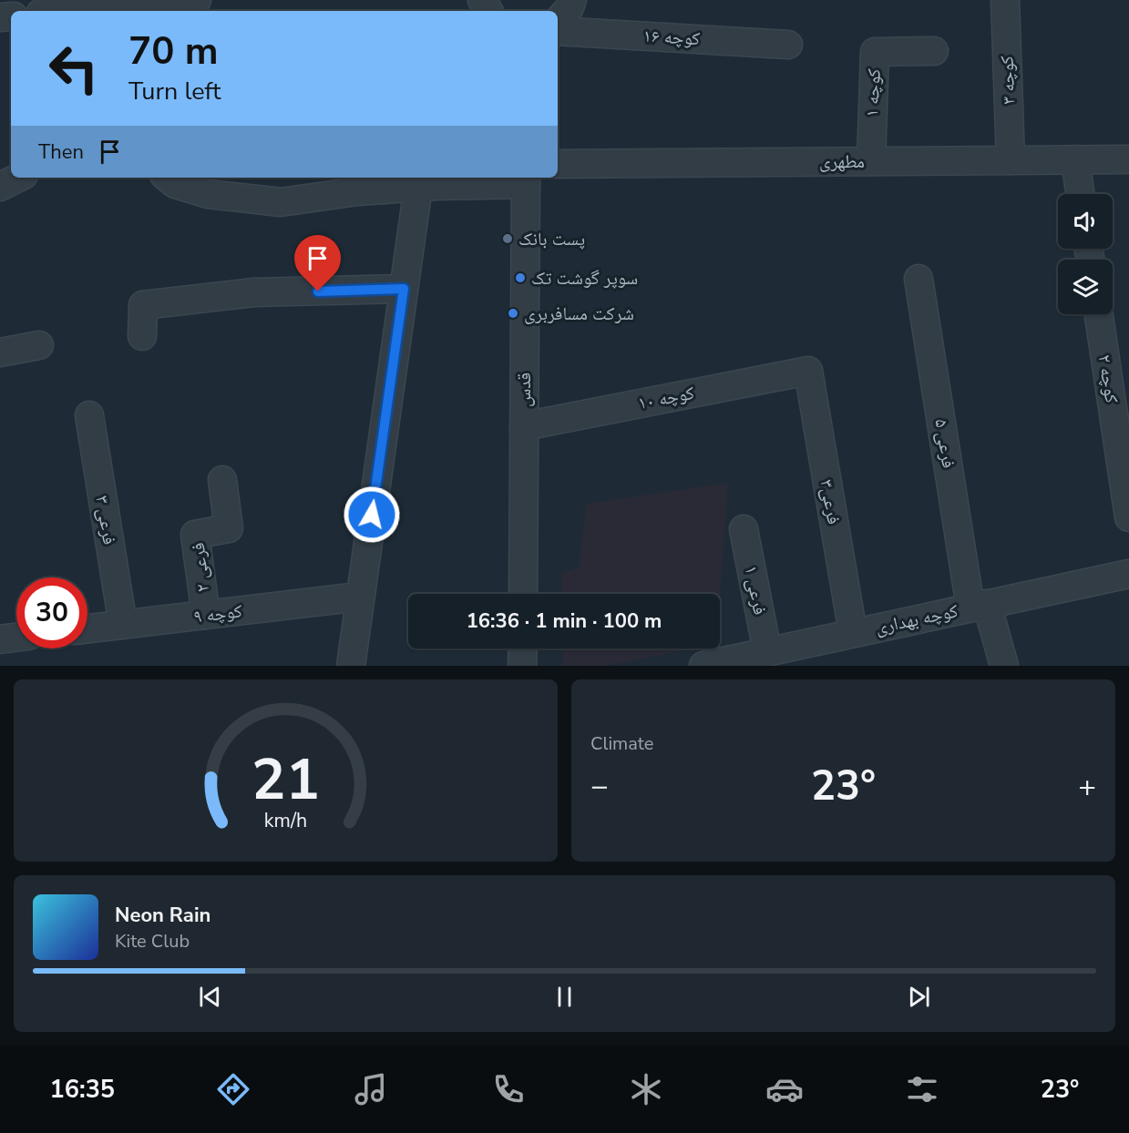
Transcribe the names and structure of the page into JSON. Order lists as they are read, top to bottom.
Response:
{
  "streets": {
    "street": [
      "کوچه ۱۶",
      "کوچه ۳",
      "کوچه ۱",
      "مطهری",
      "کوچه ۲",
      "قدس",
      "کوچه ۱۰",
      "فرعی ۵",
      "فرعی۳",
      "فرعی ۳",
      "فرعی ۲",
      "فرعی ۱",
      "کوچه ۹",
      "کوچه بهداری"
    ]
  },
  "crossings": [
    ["کوچه ۳", "مطهری"],
    ["کوچه ۱", "مطهری"],
    ["قدس", "کوچه ۱۰"],
    ["کوچه ۱۰", "فرعی۳"],
    ["فرعی ۵", "کوچه بهداری"],
    ["فرعی۳", "کوچه بهداری"],
    ["فرعی ۳", "کوچه ۹"],
    ["فرعی ۲", "کوچه ۹"],
    ["فرعی ۱", "کوچه بهداری"]
  ],
  "places": ["پست بانک", "سوپر گوشت تک", "شرکت مسافربری"],
  "page": {
    "turn": ["70 m", "Turn left"],
    "then": "Then",
    "limit": "30",
    "trip": "16:36 · 1 min · 100 m",
    "tile": "Climate",
    "heat": ["−", "23°", "+"],
    "song": ["Neon Rain", "Kite Club"],
    "tabs": ["16:35", "23°"],
    "gauge": ["21", "km/h"]
  }
}
